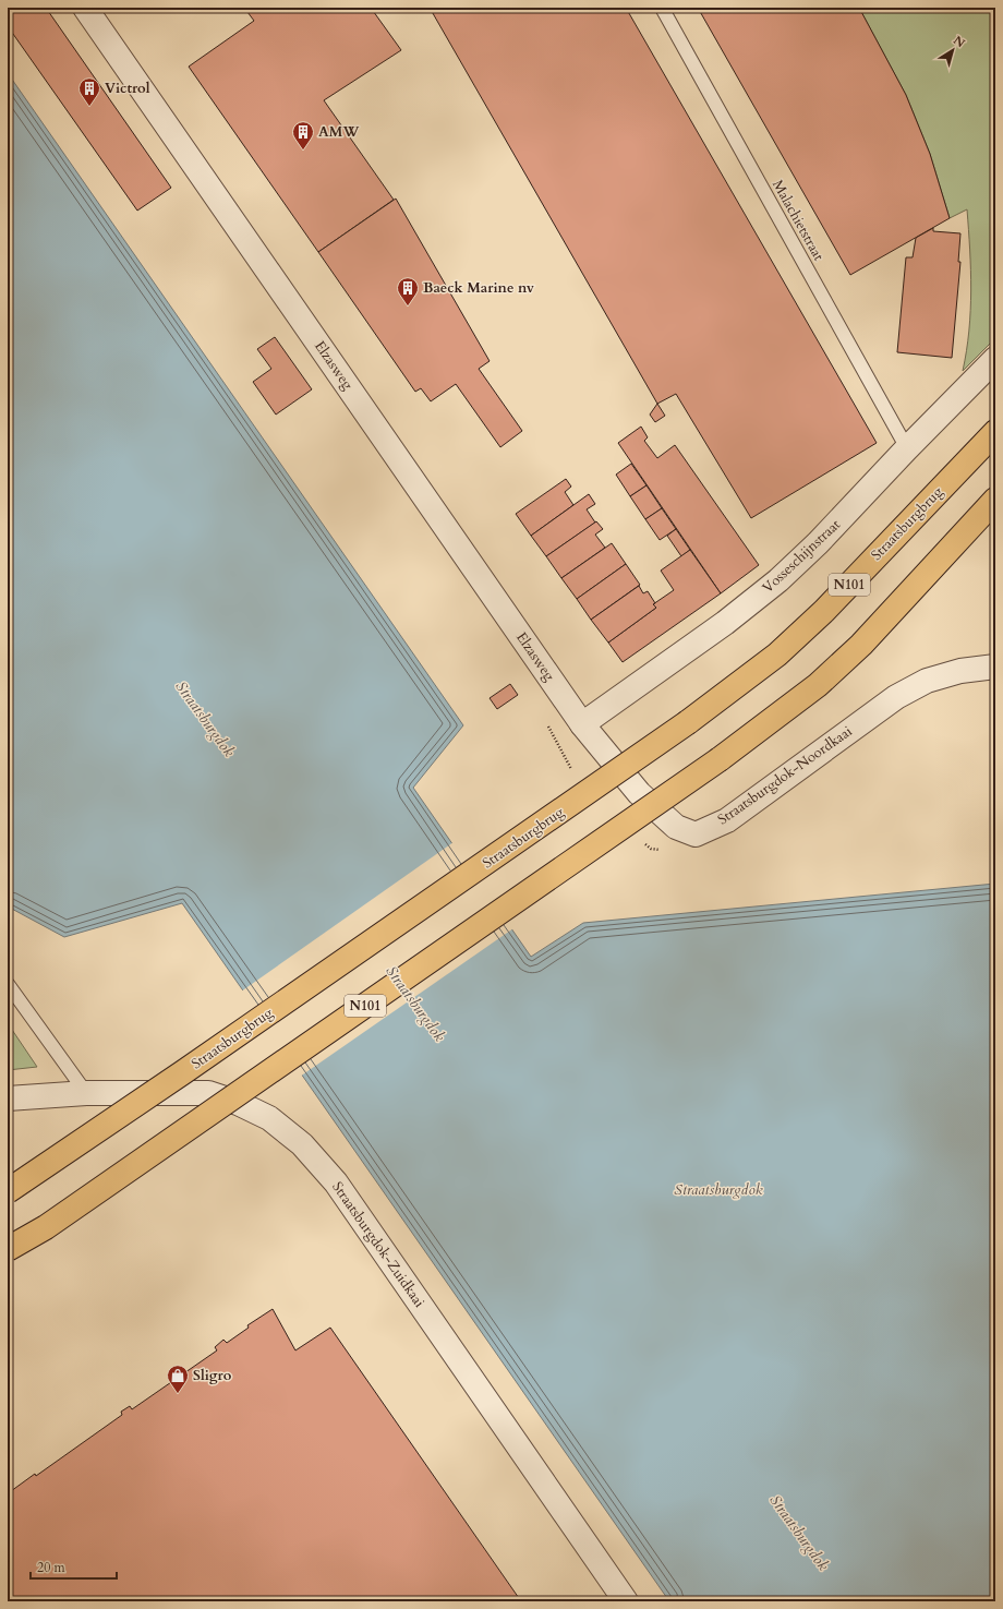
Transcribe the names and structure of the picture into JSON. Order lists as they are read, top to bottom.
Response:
{
  "streets": {
    "main road": ["Straatsburgbrug", "N101"],
    "street": [
      "Elzasweg",
      "Vosseschijnstraat",
      "Straatsburgdok-Noordkaai",
      "Straatsburgdok-Zuidkaai"
    ],
    "lane": ["Malachietstraat"]
  },
  "crossings": [
    ["Malachietstraat", "Vosseschijnstraat"],
    ["Elzasweg", "Vosseschijnstraat"],
    ["Elzasweg", "Straatsburgdok-Noordkaai"],
    ["Vosseschijnstraat", "Straatsburgdok-Noordkaai"]
  ],
  "water": ["Straatsburgdok"],
  "places": {
    "building": ["Victrol", "AMW", "Baeck Marine nv"],
    "shop": ["Sligro"]
  },
  "scale_bar": "20 m",
  "north": "top right"
}
